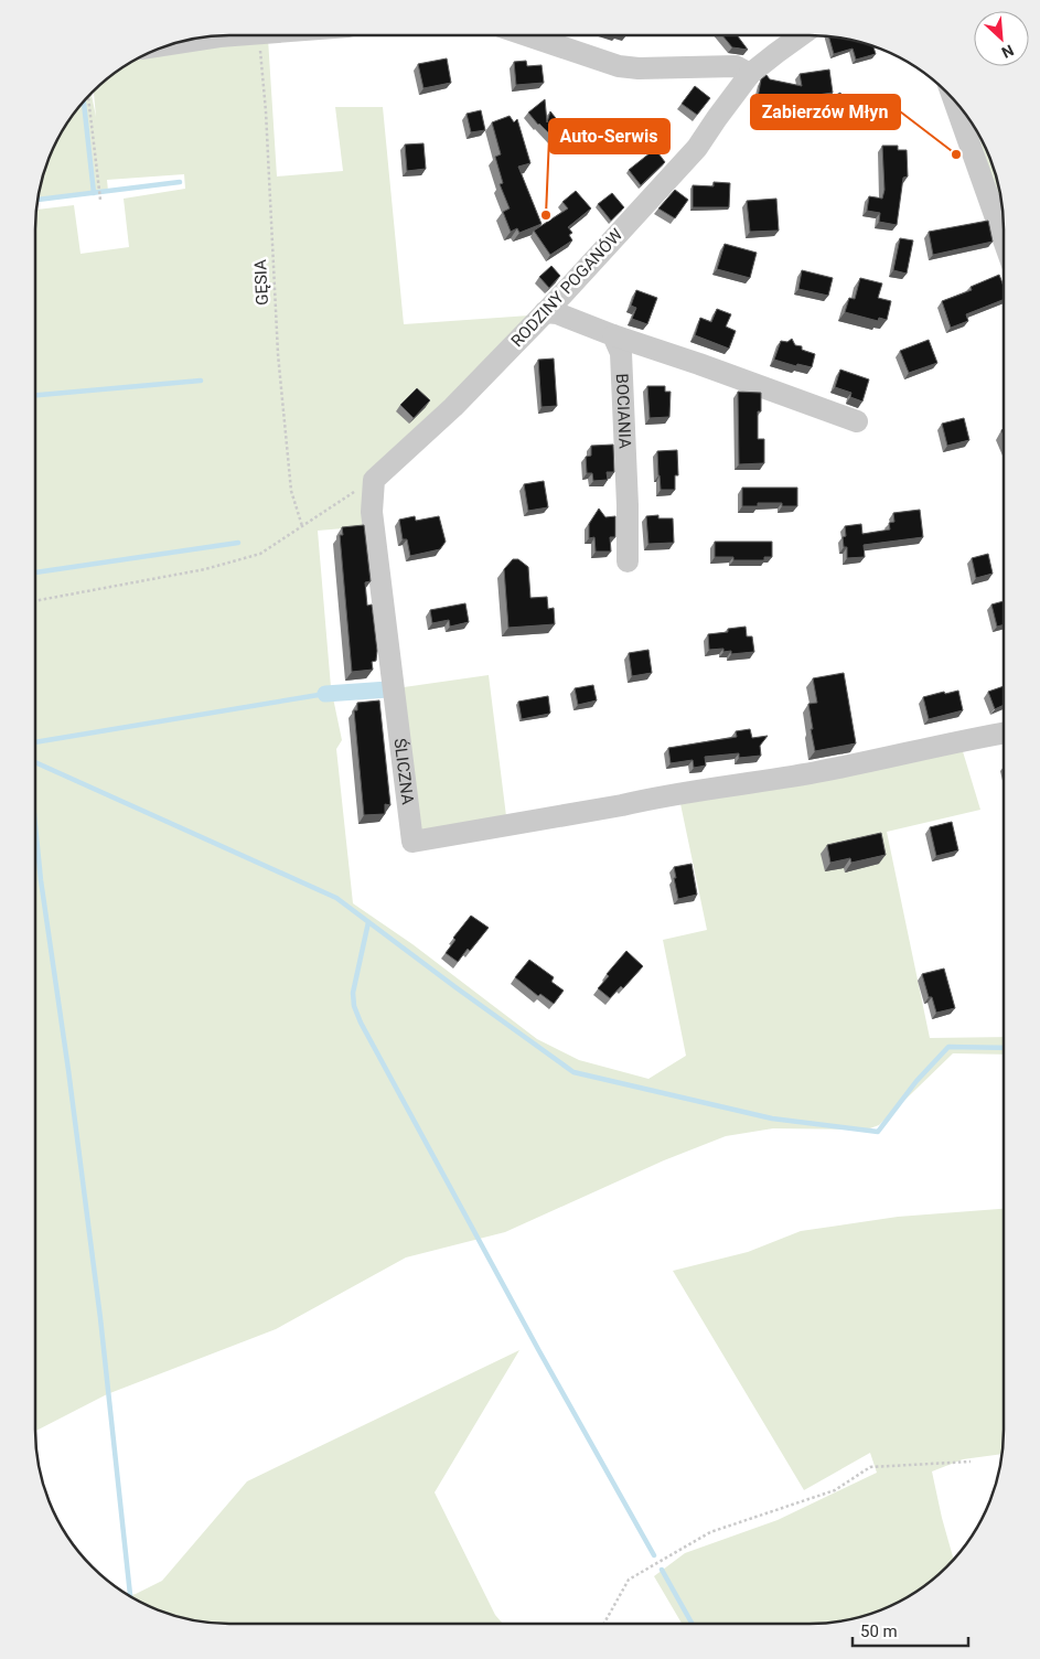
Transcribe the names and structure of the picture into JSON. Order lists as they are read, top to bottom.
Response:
{
  "streets": {
    "street": ["RODZINY POGANÓW", "BOCIANIA", "ŚLICZNA"],
    "path": ["GĘSIA"]
  },
  "crossings": [
    ["RODZINY POGANÓW", "ŚLICZNA"]
  ],
  "places": ["Zabierzów Młyn", "Auto-Serwis"],
  "scale_bar": "50 m",
  "north": "bottom right"
}
